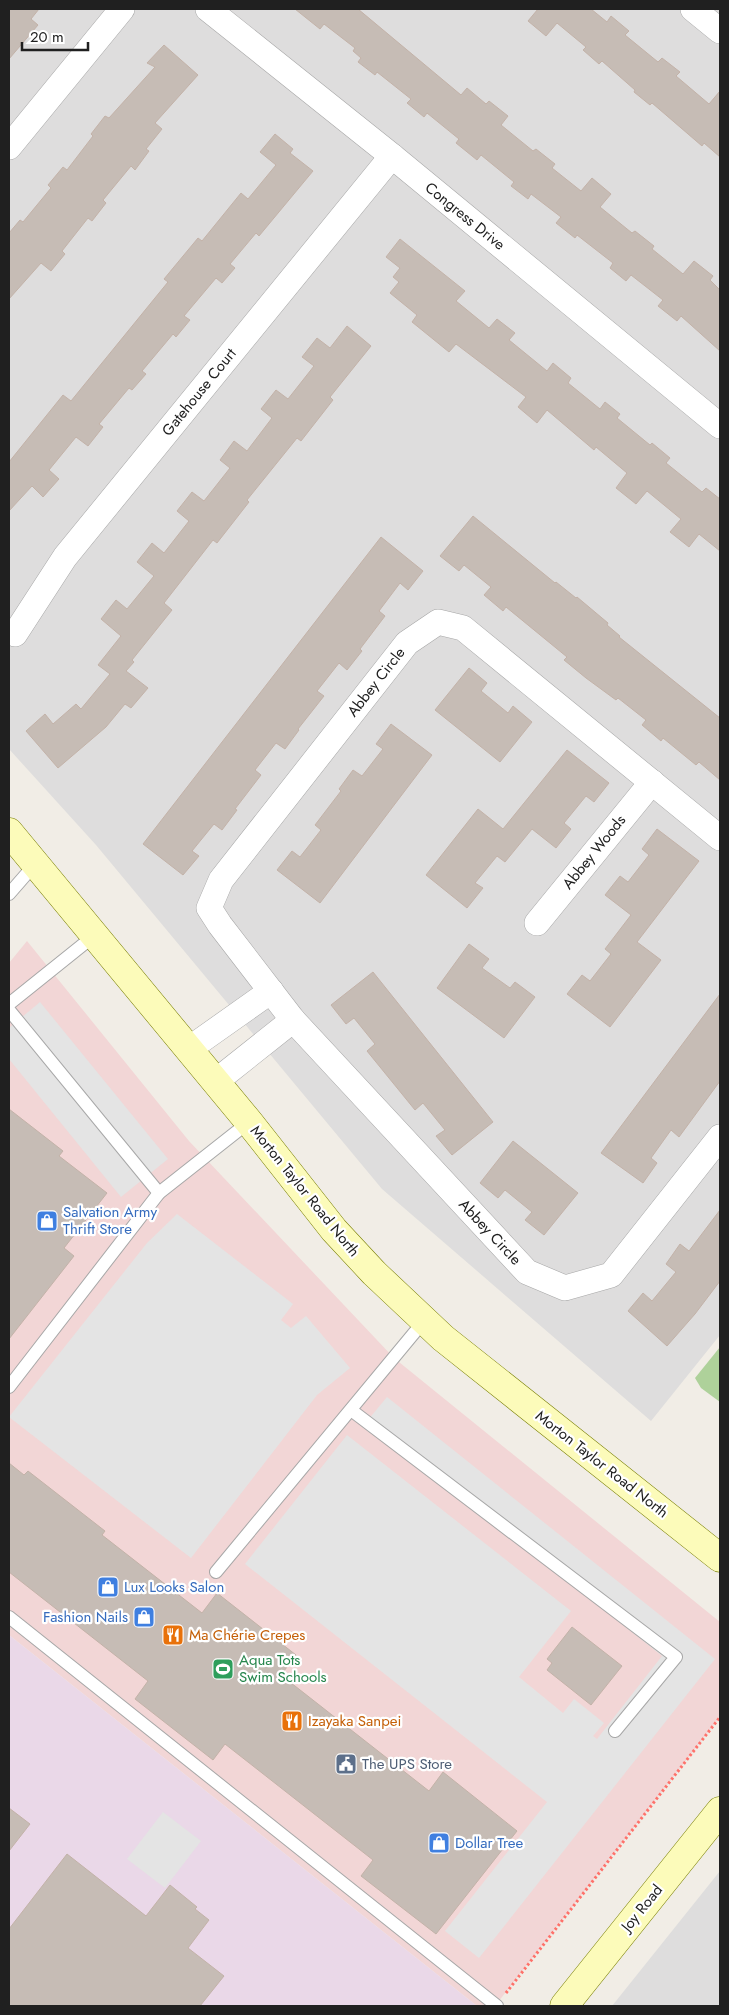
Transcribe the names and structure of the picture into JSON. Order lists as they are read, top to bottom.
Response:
{
  "streets": {
    "street": [
      "Congress Drive",
      "Gatehouse Court",
      "Abbey Circle",
      "Abbey Woods",
      "Morton Taylor Road North",
      "Joy Road"
    ]
  },
  "crossings": [
    ["Congress Drive", "Gatehouse Court"],
    ["Abbey Circle", "Abbey Woods"]
  ],
  "places": {
    "shop": [
      "Salvation Army Thrift Store",
      "Lux Looks Salon",
      "Fashion Nails",
      "Dollar Tree"
    ],
    "restaurant": ["Ma Chérie Crepes", "Izayaka Sanpei"],
    "sports": ["Aqua Tots Swim Schools"],
    "public building": ["The UPS Store"]
  },
  "scale_bar": "20 m"
}
